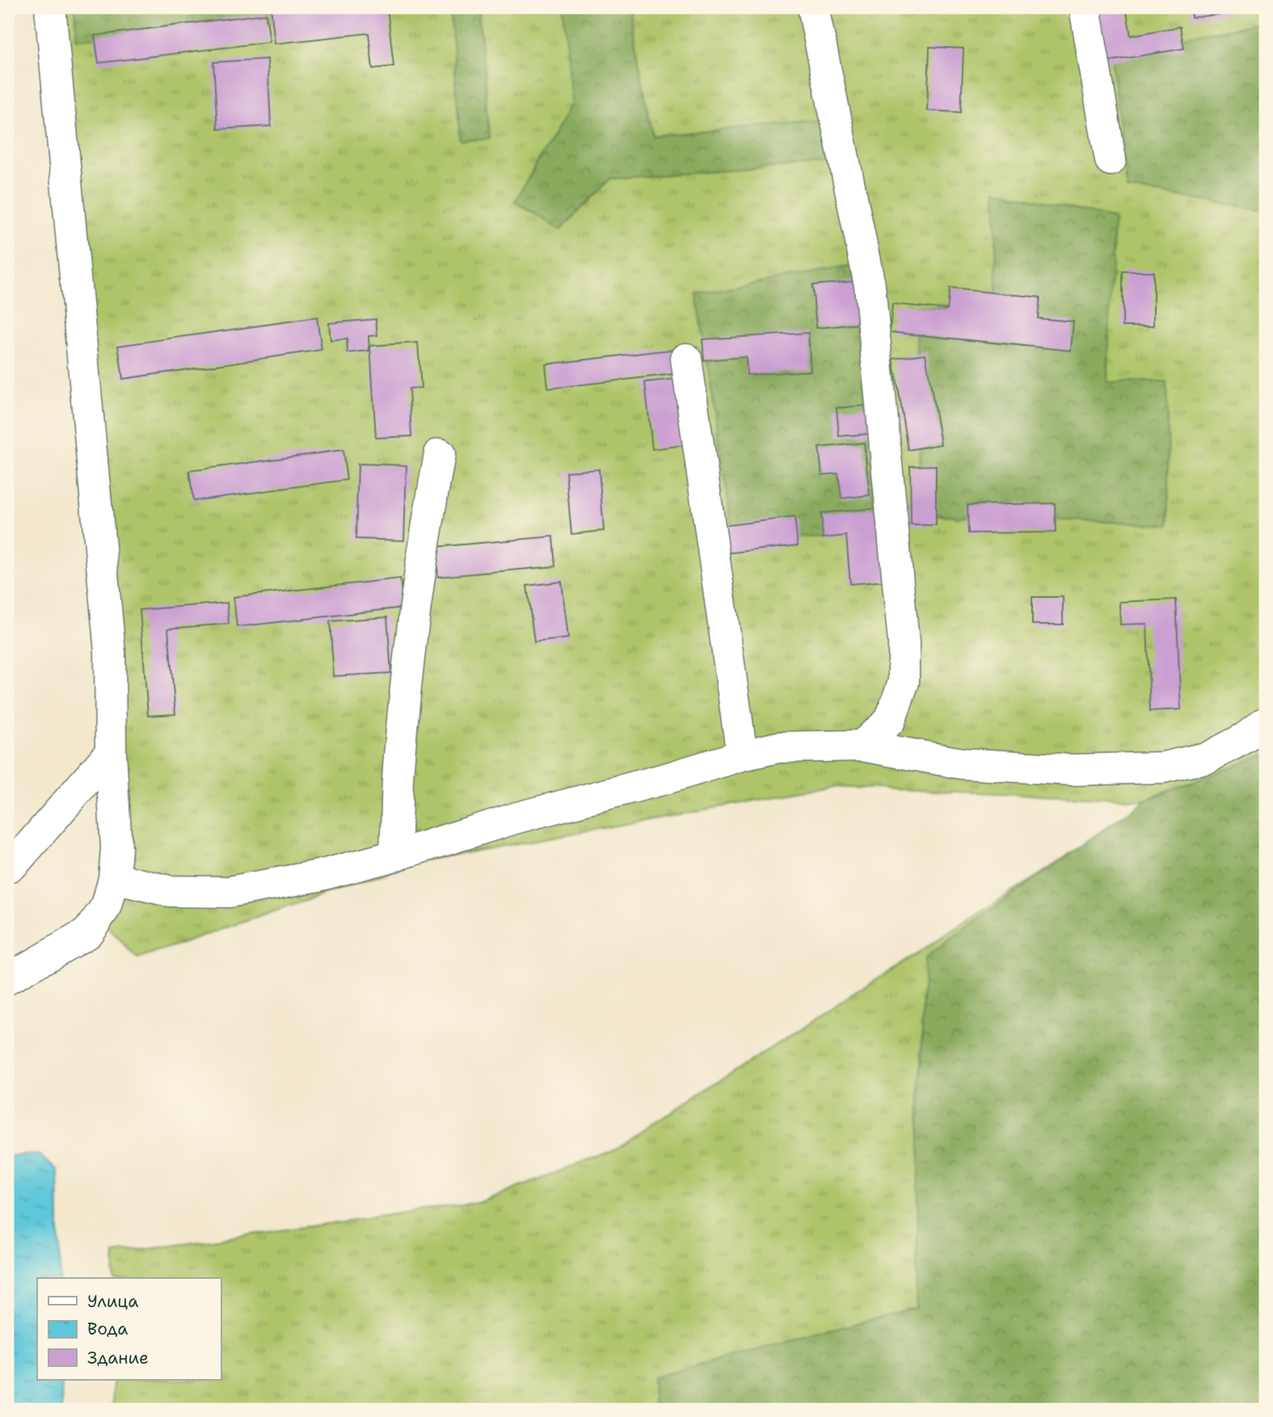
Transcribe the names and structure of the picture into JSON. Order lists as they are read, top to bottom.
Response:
{
  "legend": ["Улица", "Вода", "Здание"]
}
